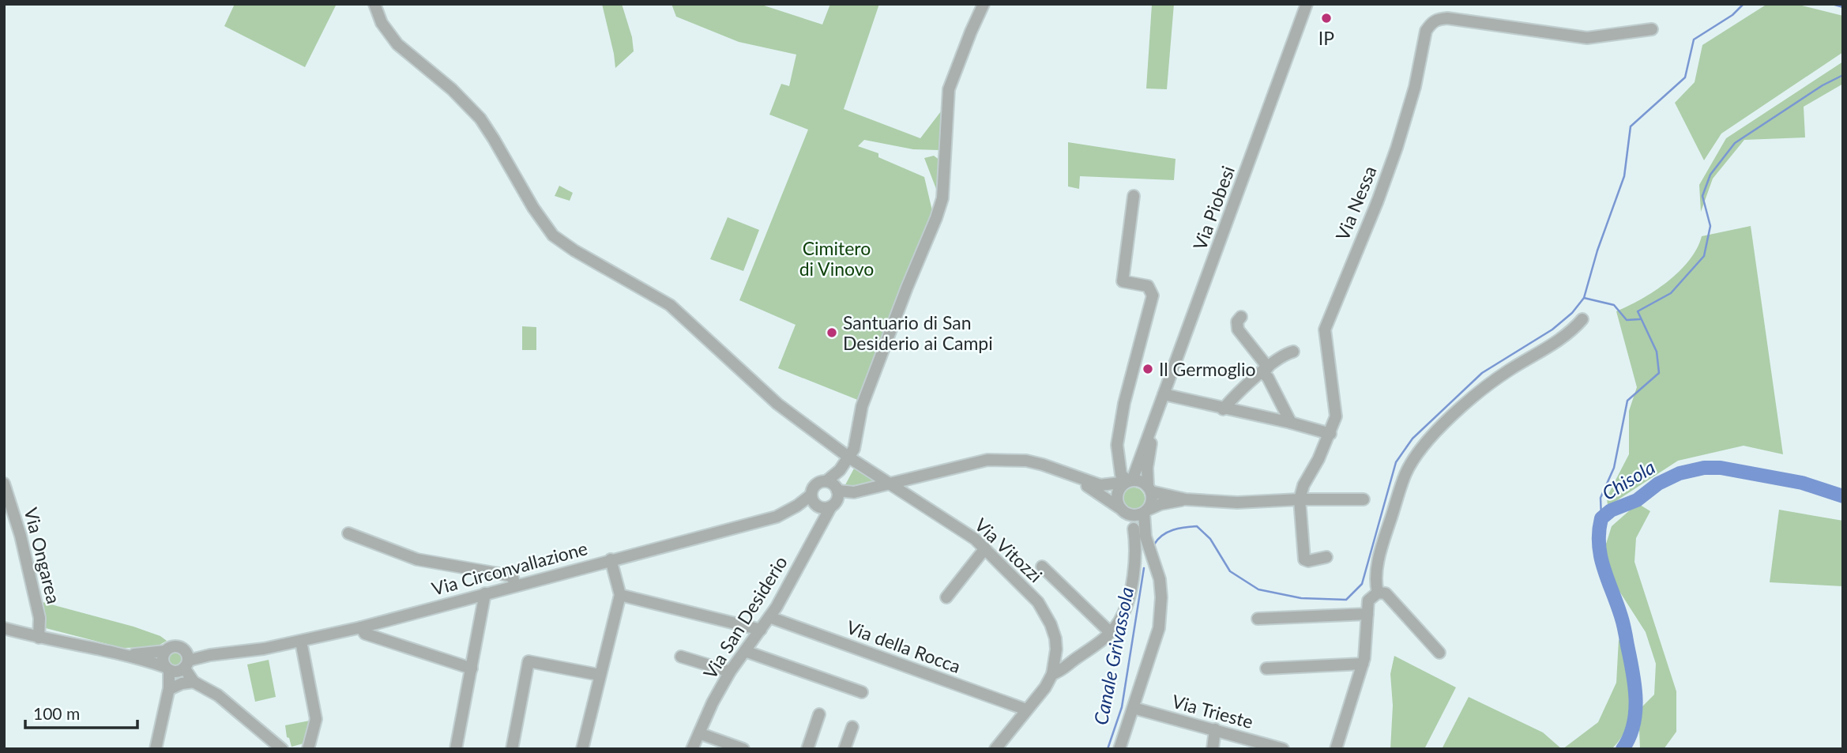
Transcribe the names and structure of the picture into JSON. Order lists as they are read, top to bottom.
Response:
{
  "streets": {
    "street": [
      "Via Nessa",
      "Via Piobesi",
      "Via Vitozzi",
      "Via Ongarea",
      "Via Circonvallazione",
      "Via San Desiderio",
      "Via della Rocca",
      "Via Trieste"
    ]
  },
  "crossings": [
    ["Via Circonvallazione", "Via San Desiderio"],
    ["Via San Desiderio", "Via della Rocca"]
  ],
  "water": ["Chisola", "Canale Grivassola"],
  "parks": ["Cimitero di Vinovo"],
  "places": ["IP", "Santuario di San Desiderio ai Campi", "Il Germoglio"],
  "scale_bar": "100 m"
}
